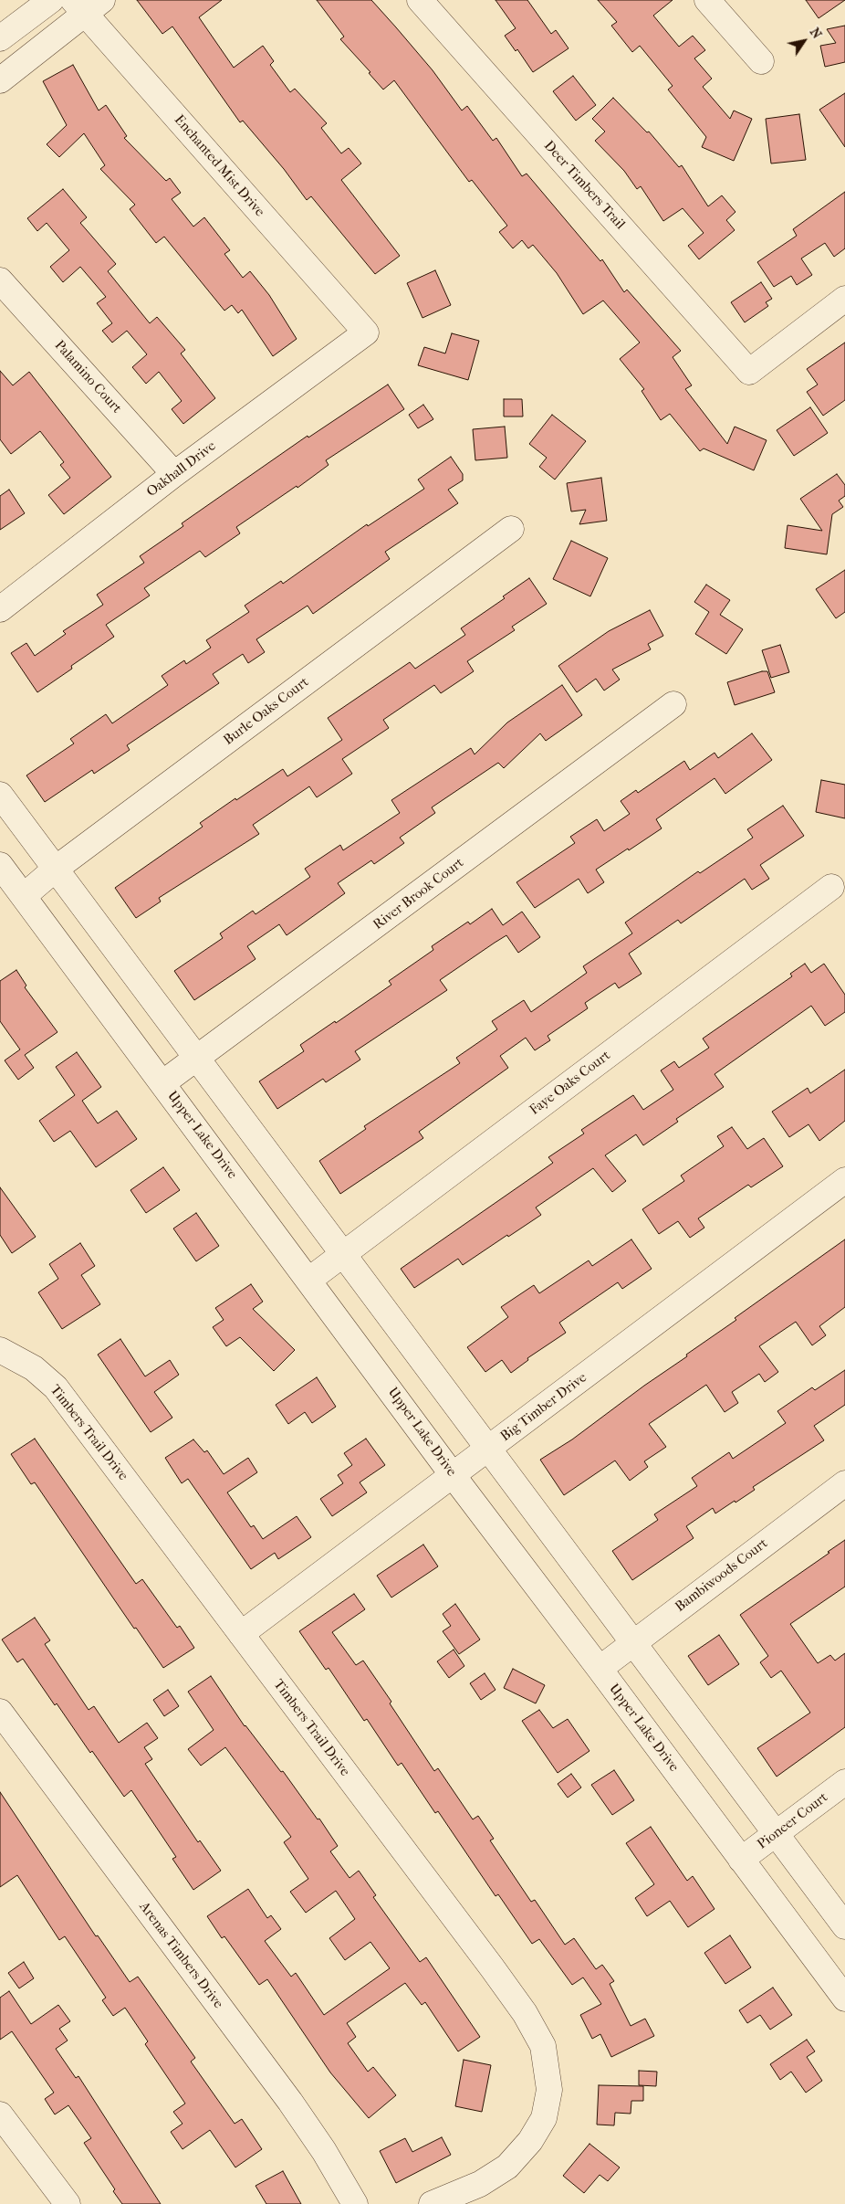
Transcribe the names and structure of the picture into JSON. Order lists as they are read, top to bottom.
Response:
{
  "streets": {
    "street": [
      "Enchanted Mist Drive",
      "Deer Timbers Trail",
      "Palamino Court",
      "Oakhall Drive",
      "Burle Oaks Court",
      "River Brook Court",
      "Faye Oaks Court",
      "Upper Lake Drive",
      "Big Timber Drive",
      "Timbers Trail Drive",
      "Bambiwoods Court",
      "Pioneer Court",
      "Arenas Timbers Drive"
    ]
  },
  "crossings": [
    ["Enchanted Mist Drive", "Oakhall Drive"],
    ["Palamino Court", "Oakhall Drive"],
    ["Burle Oaks Court", "Upper Lake Drive"],
    ["River Brook Court", "Upper Lake Drive"],
    ["Faye Oaks Court", "Upper Lake Drive"],
    ["Upper Lake Drive", "Big Timber Drive"],
    ["Upper Lake Drive", "Bambiwoods Court"],
    ["Upper Lake Drive", "Pioneer Court"],
    ["Big Timber Drive", "Timbers Trail Drive"]
  ],
  "north": "top right"
}
